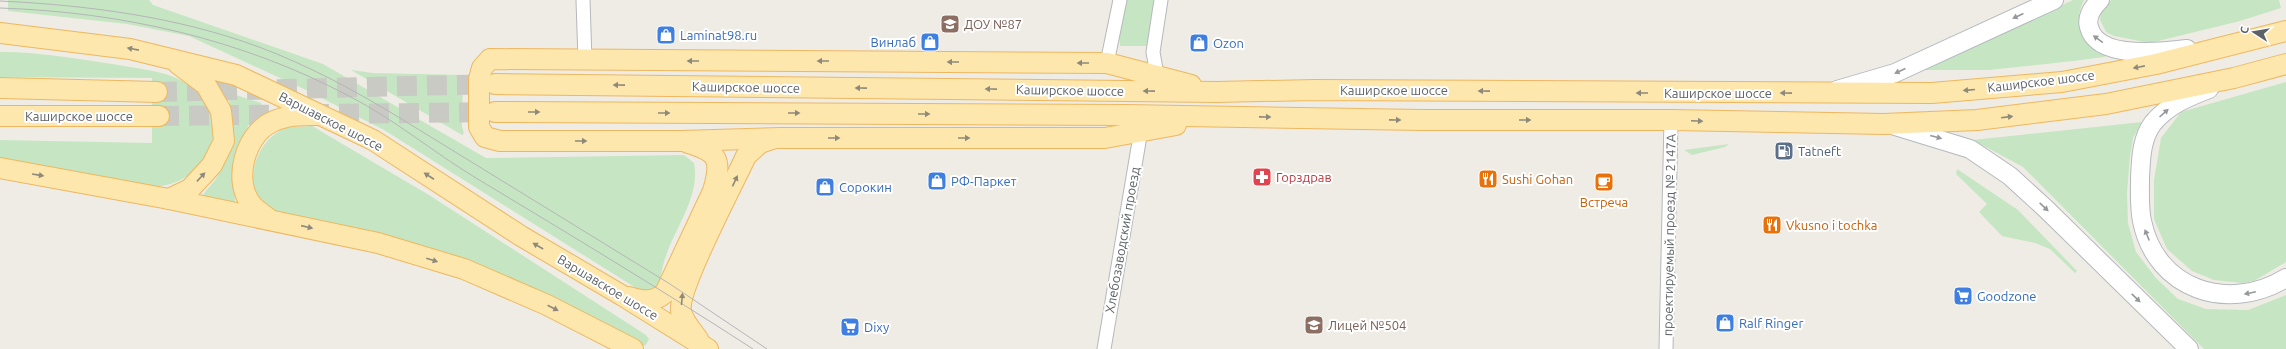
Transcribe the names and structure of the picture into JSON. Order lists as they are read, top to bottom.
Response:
{
  "streets": {
    "main road": ["Каширское шоссе", "Варшавское шоссе"],
    "street": ["проектируемый проезд № 2147А", "Хлебозаводский проезд"]
  },
  "crossings": [
    ["Каширское шоссе", "проектируемый проезд № 2147А"]
  ],
  "places": {
    "school or university": ["ДОУ №87", "Лицей №504"],
    "shop": [
      "Laminat98.ru",
      "Винлаб",
      "Ozon",
      "РФ-Паркет",
      "Сорокин",
      "Ralf Ringer"
    ],
    "fuel station": ["Tatneft"],
    "pharmacy": ["Горздрав"],
    "restaurant": ["Sushi Gohan", "Vkusno i tochka"],
    "cafe": ["Встреча"],
    "supermarket": ["Goodzone", "Dixy"]
  },
  "north": "left"
}
